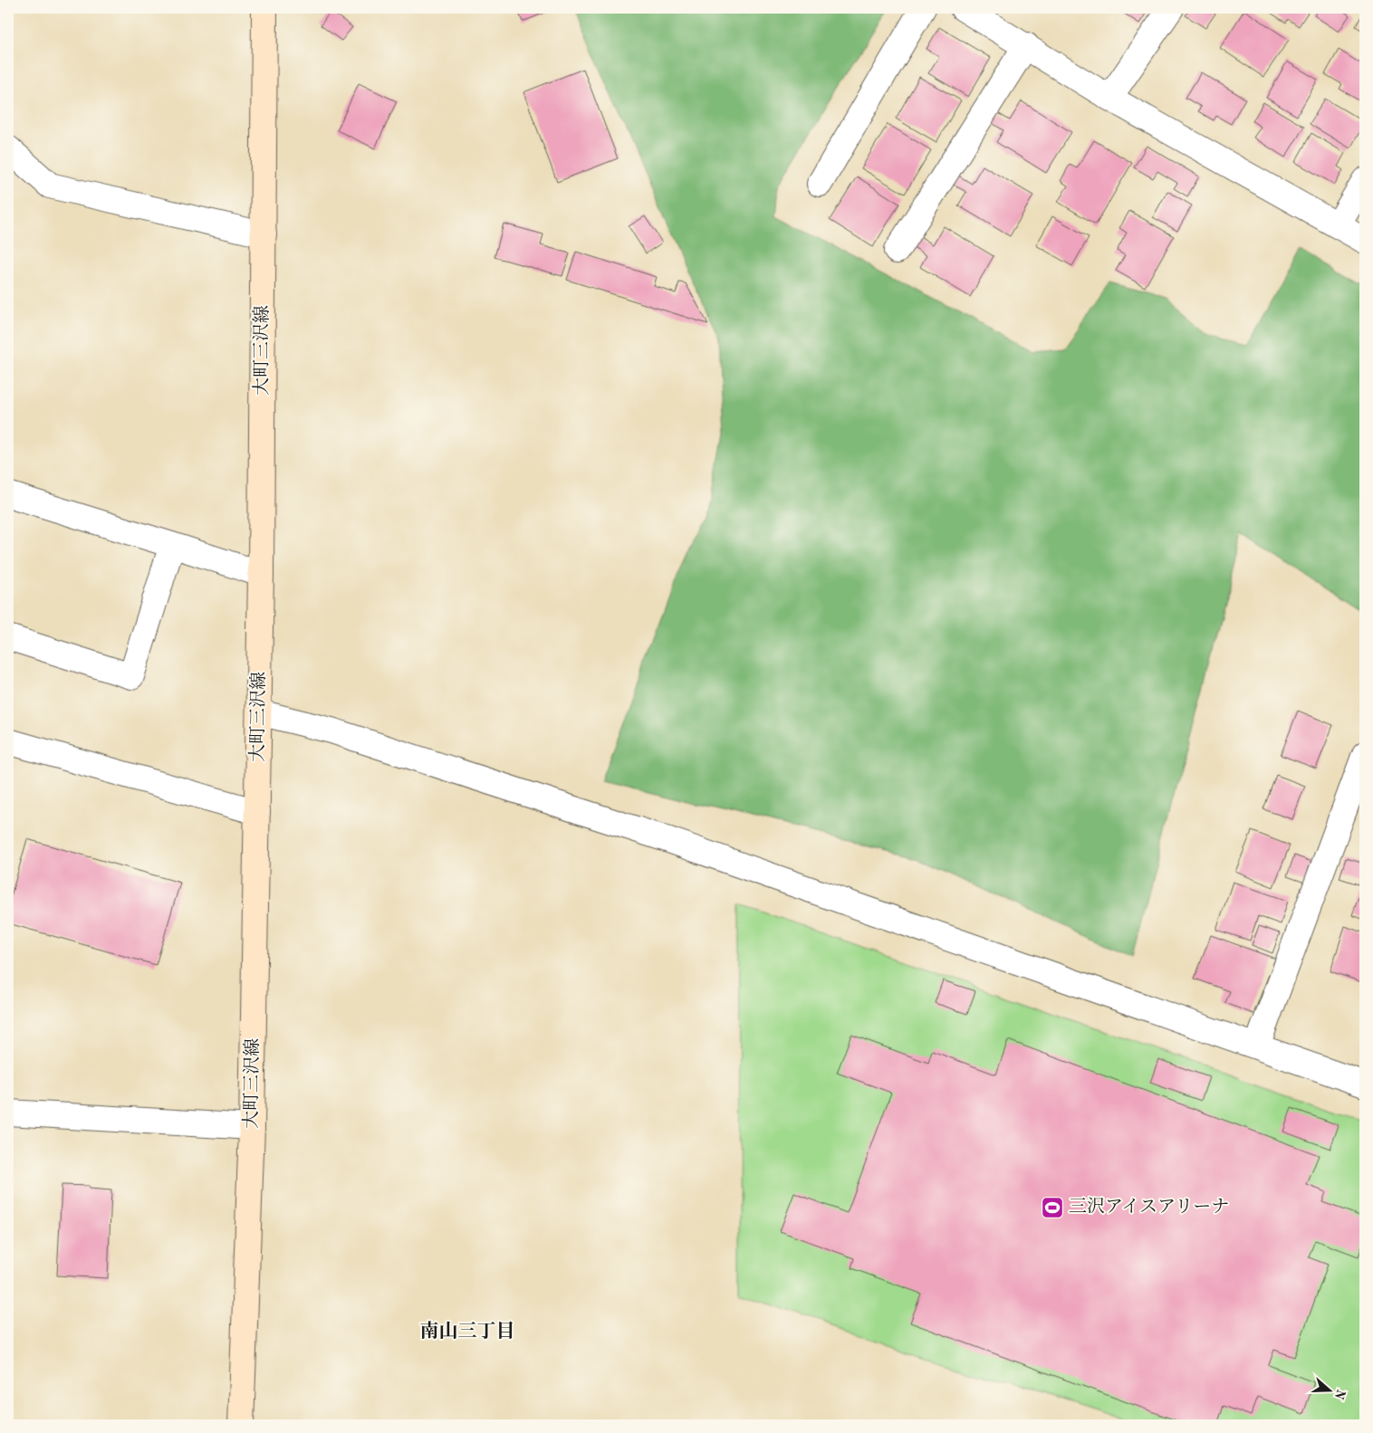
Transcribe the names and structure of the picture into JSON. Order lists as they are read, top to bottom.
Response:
{
  "streets": {
    "main road": ["大町三沢線"]
  },
  "districts": ["南山三丁目"],
  "places": {
    "sports": ["三沢アイスアリーナ"]
  },
  "north": "right"
}
